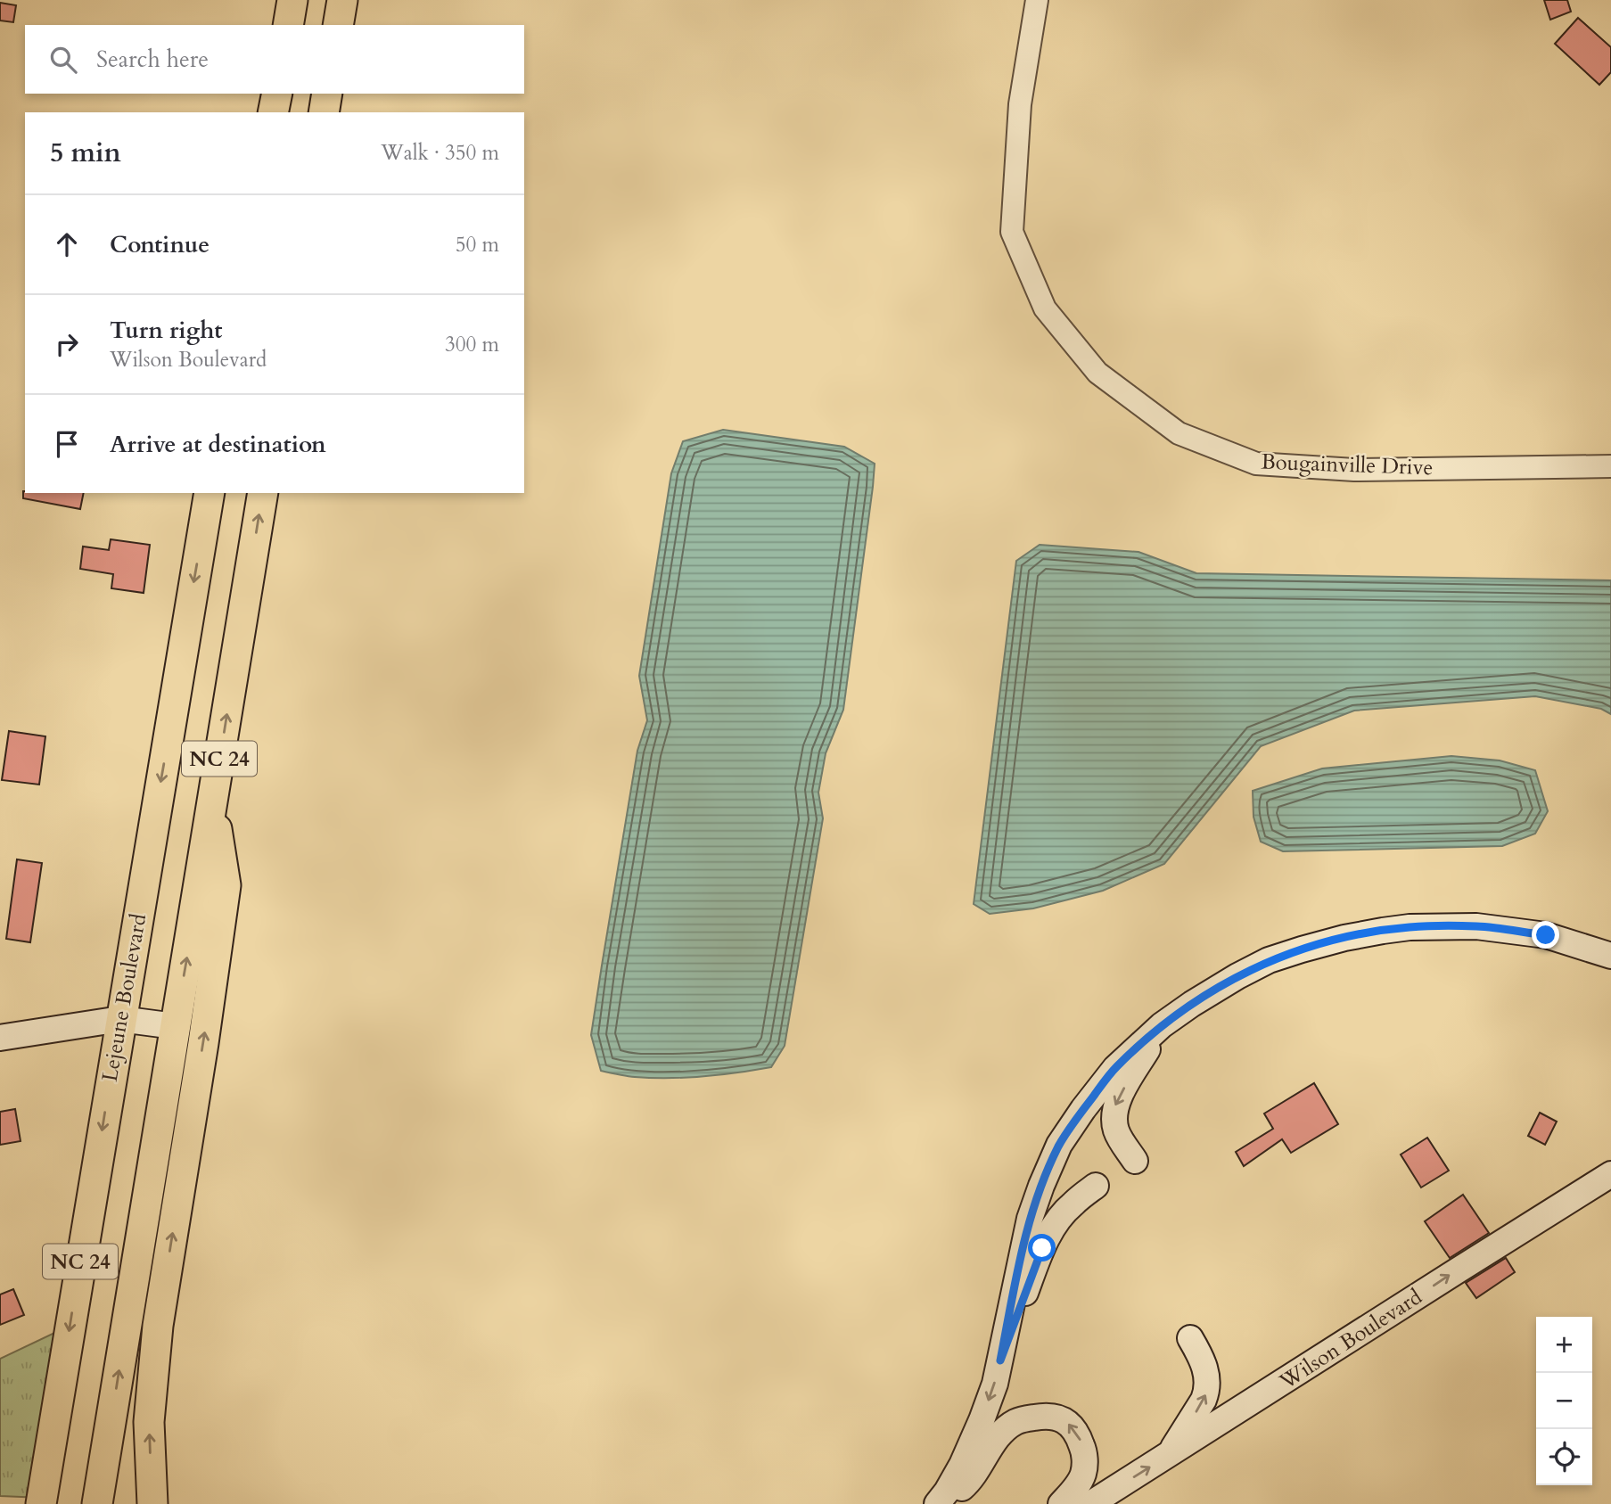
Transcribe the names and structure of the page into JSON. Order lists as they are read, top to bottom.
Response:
{
  "streets": {
    "highway": ["NC 24", "Lejeune Boulevard"],
    "main road": ["Wilson Boulevard"],
    "street": ["Bougainville Drive"]
  },
  "one_way": ["Wilson Boulevard"],
  "page": {
    "search": "Search here",
    "heading": ["5 min", "Walk · 350 m"],
    "list": [
      ["Continue", "50 m"],
      ["Turn right", "Wilson Boulevard", "300 m"],
      "Arrive at destination"
    ],
    "map_buttons": ["+", "−"]
  }
}
